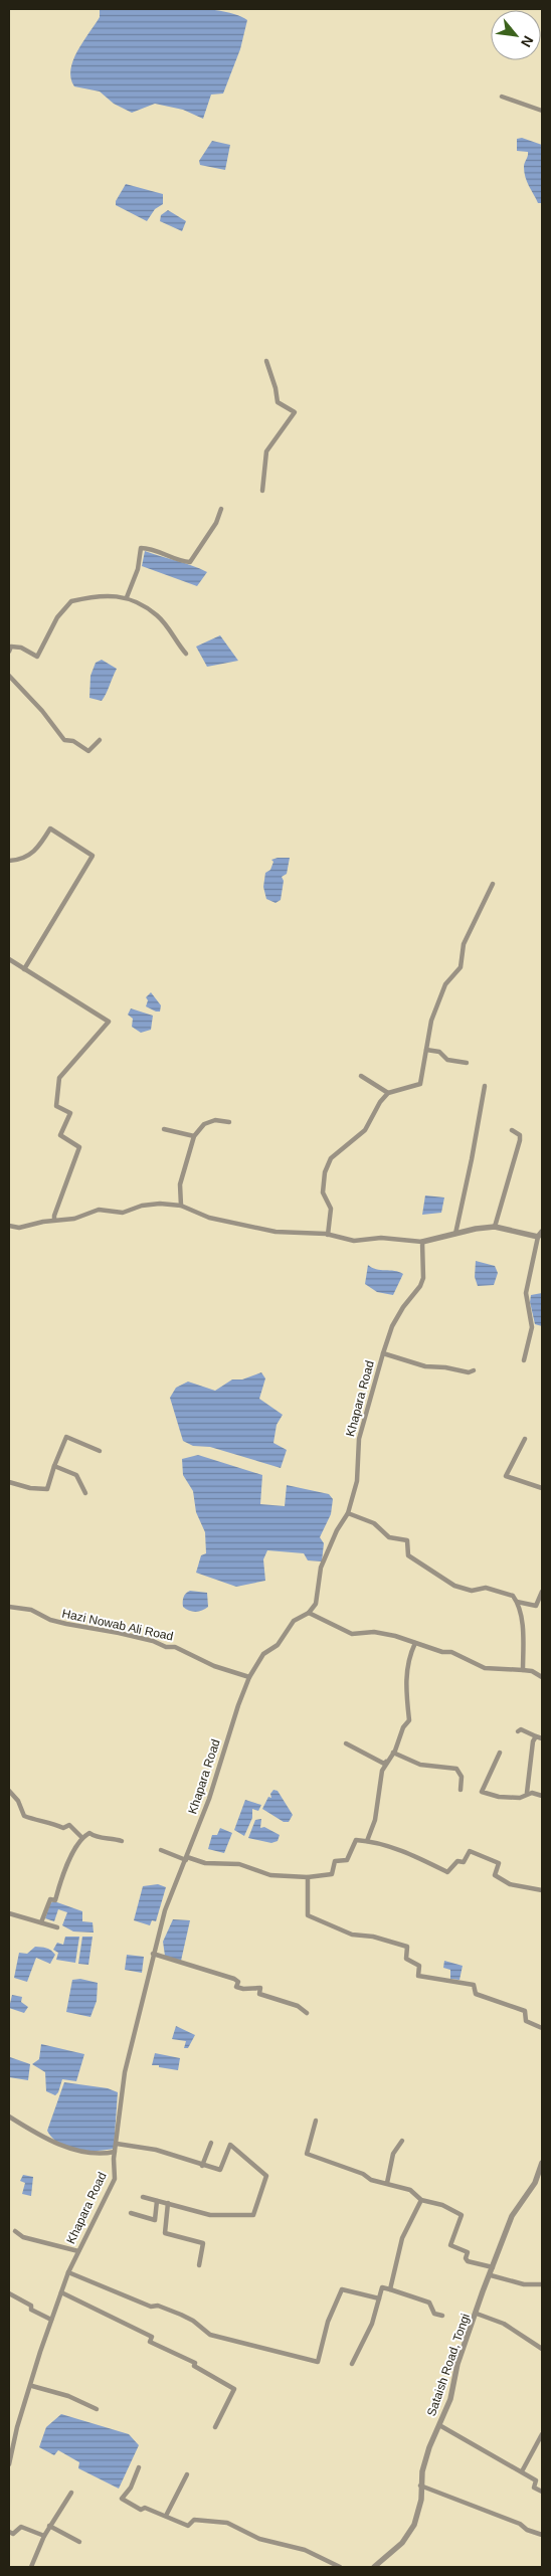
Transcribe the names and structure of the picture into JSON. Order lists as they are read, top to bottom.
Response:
{
  "streets": {
    "street": ["Khapara Road", "Hazi Nowab Ali Road", "Sataish Road, Tongi"]
  },
  "crossings": [
    ["Khapara Road", "Hazi Nowab Ali Road"]
  ],
  "north": "bottom right"
}
